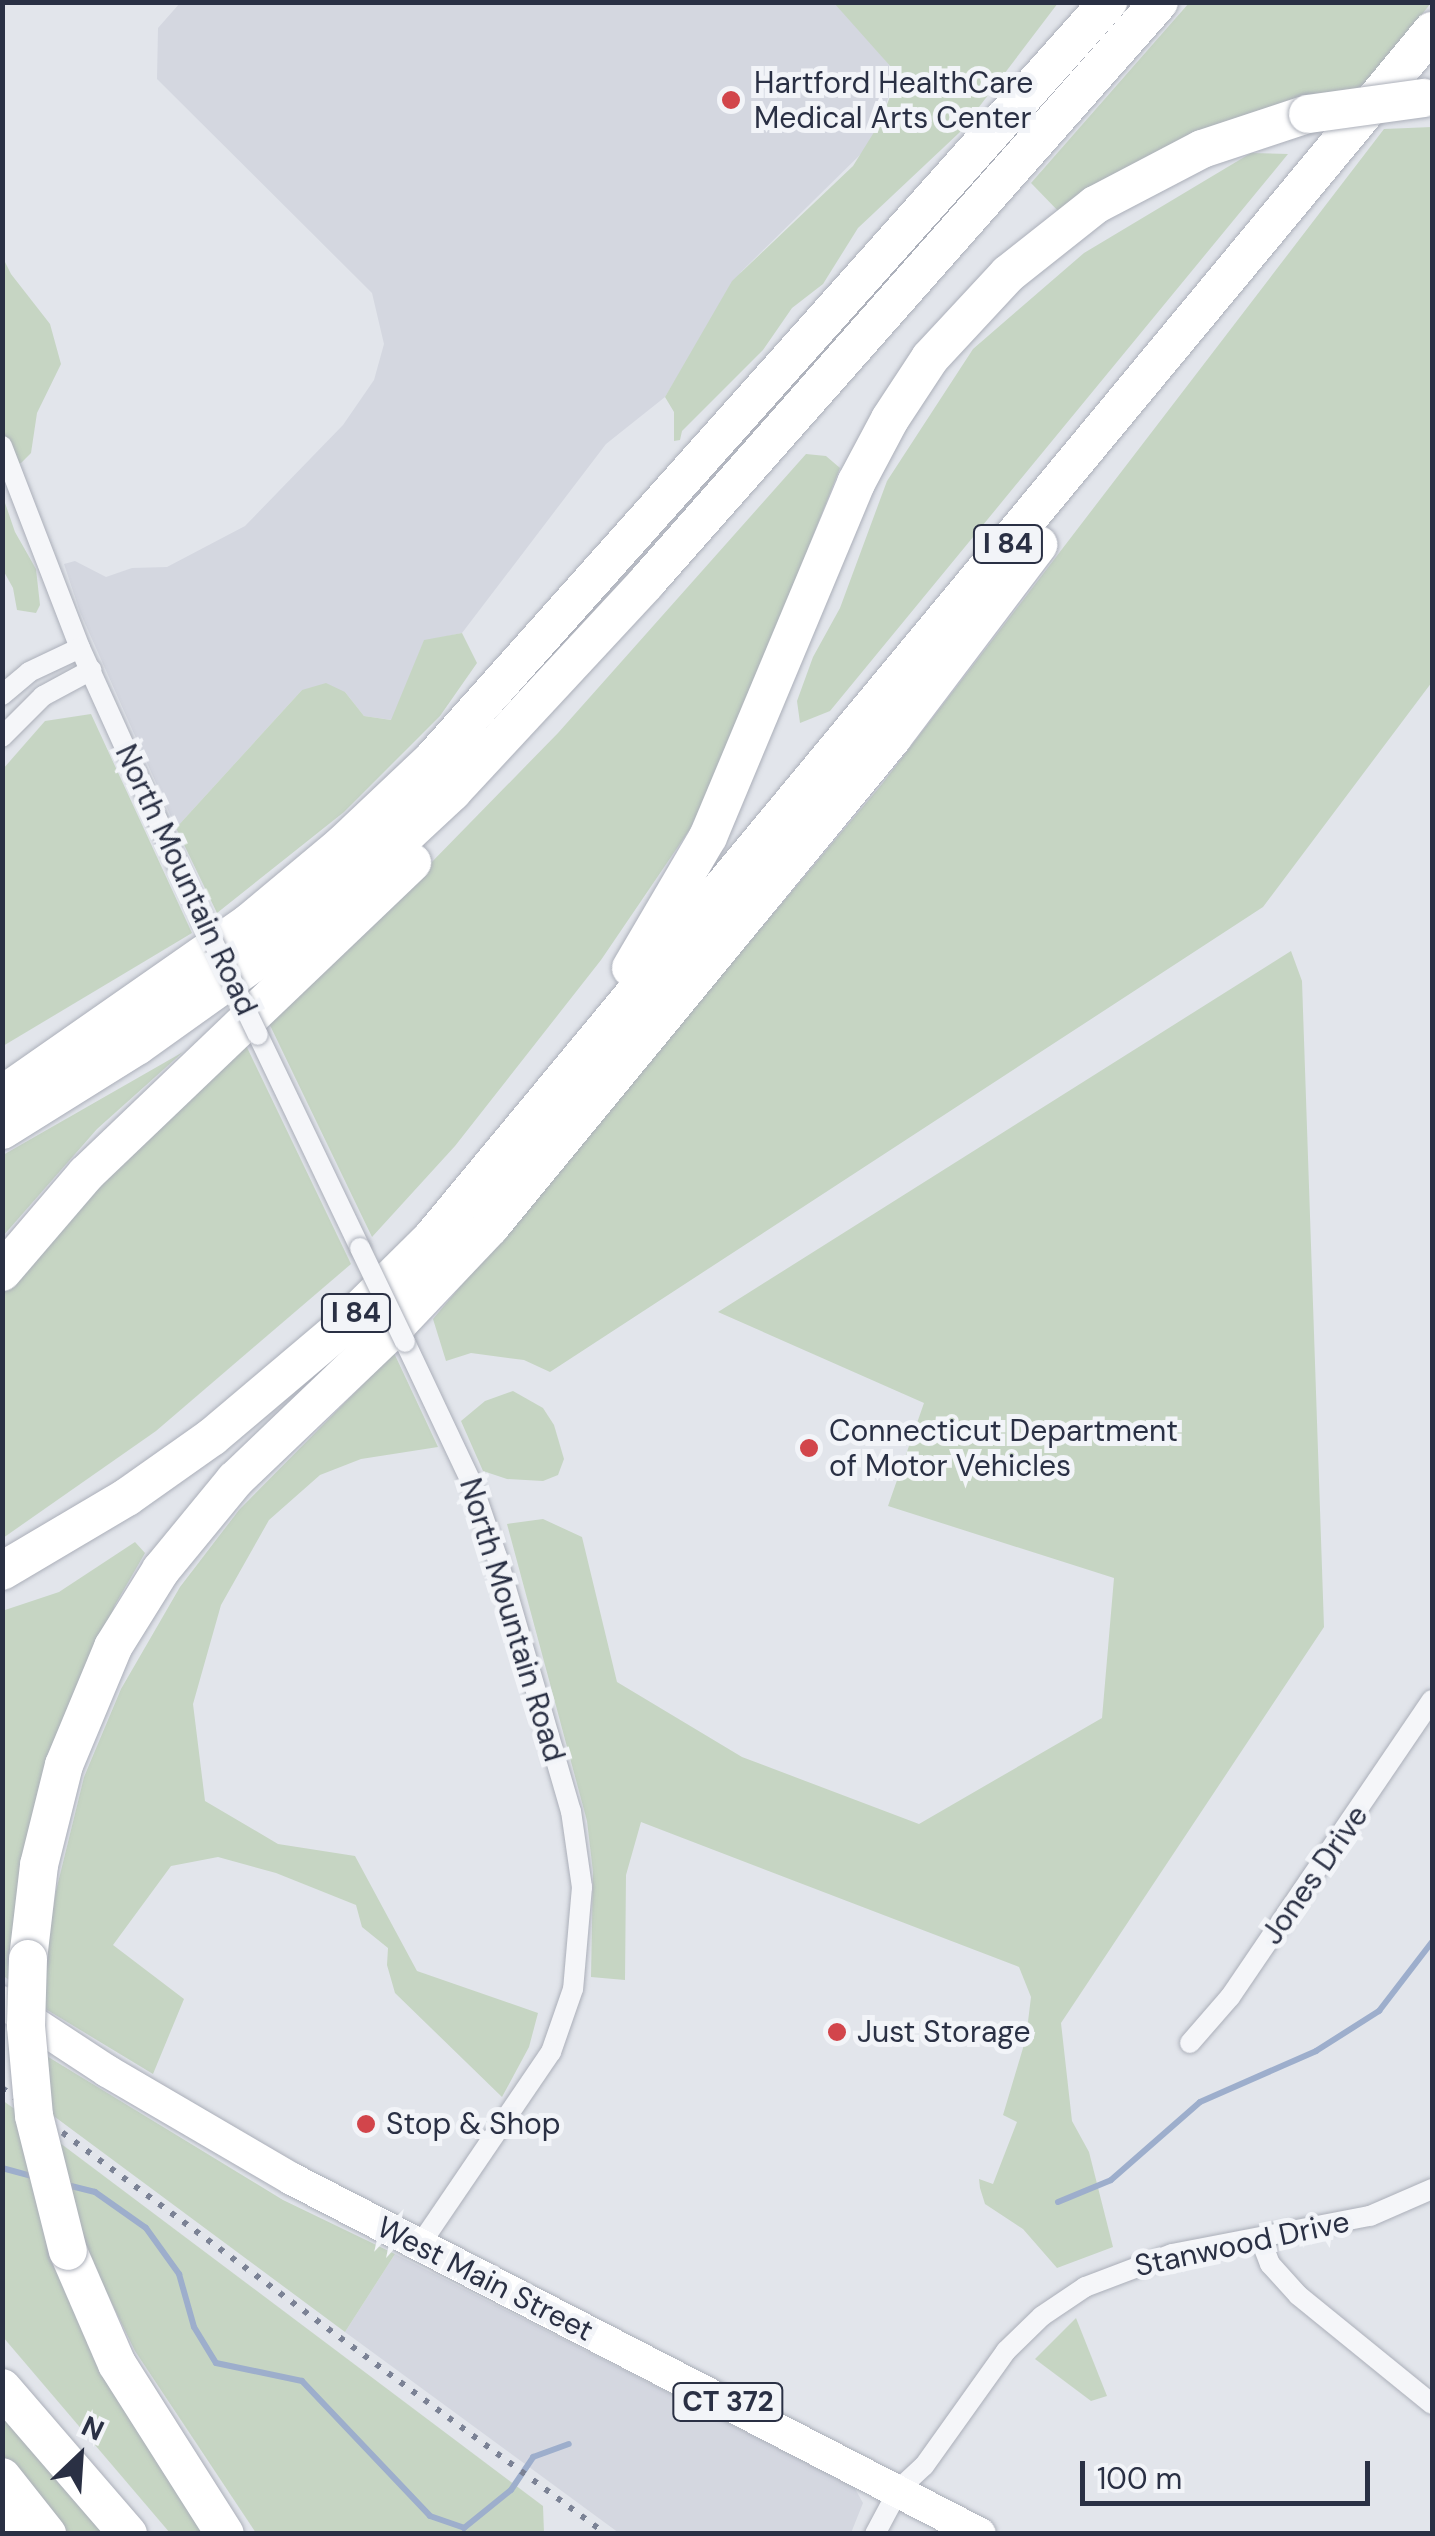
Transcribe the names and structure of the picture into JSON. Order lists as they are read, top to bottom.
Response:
{
  "streets": {
    "highway": ["I 84"],
    "main road": ["West Main Street", "CT 372"],
    "street": ["North Mountain Road", "Jones Drive", "Stanwood Drive"]
  },
  "crossings": [
    ["North Mountain Road", "West Main Street"],
    ["Stanwood Drive", "West Main Street"]
  ],
  "places": [
    "Hartford HealthCare Medical Arts Center",
    "Connecticut Department of Motor Vehicles",
    "Just Storage",
    "Stop & Shop"
  ],
  "scale_bar": "100 m",
  "north": "top right"
}
